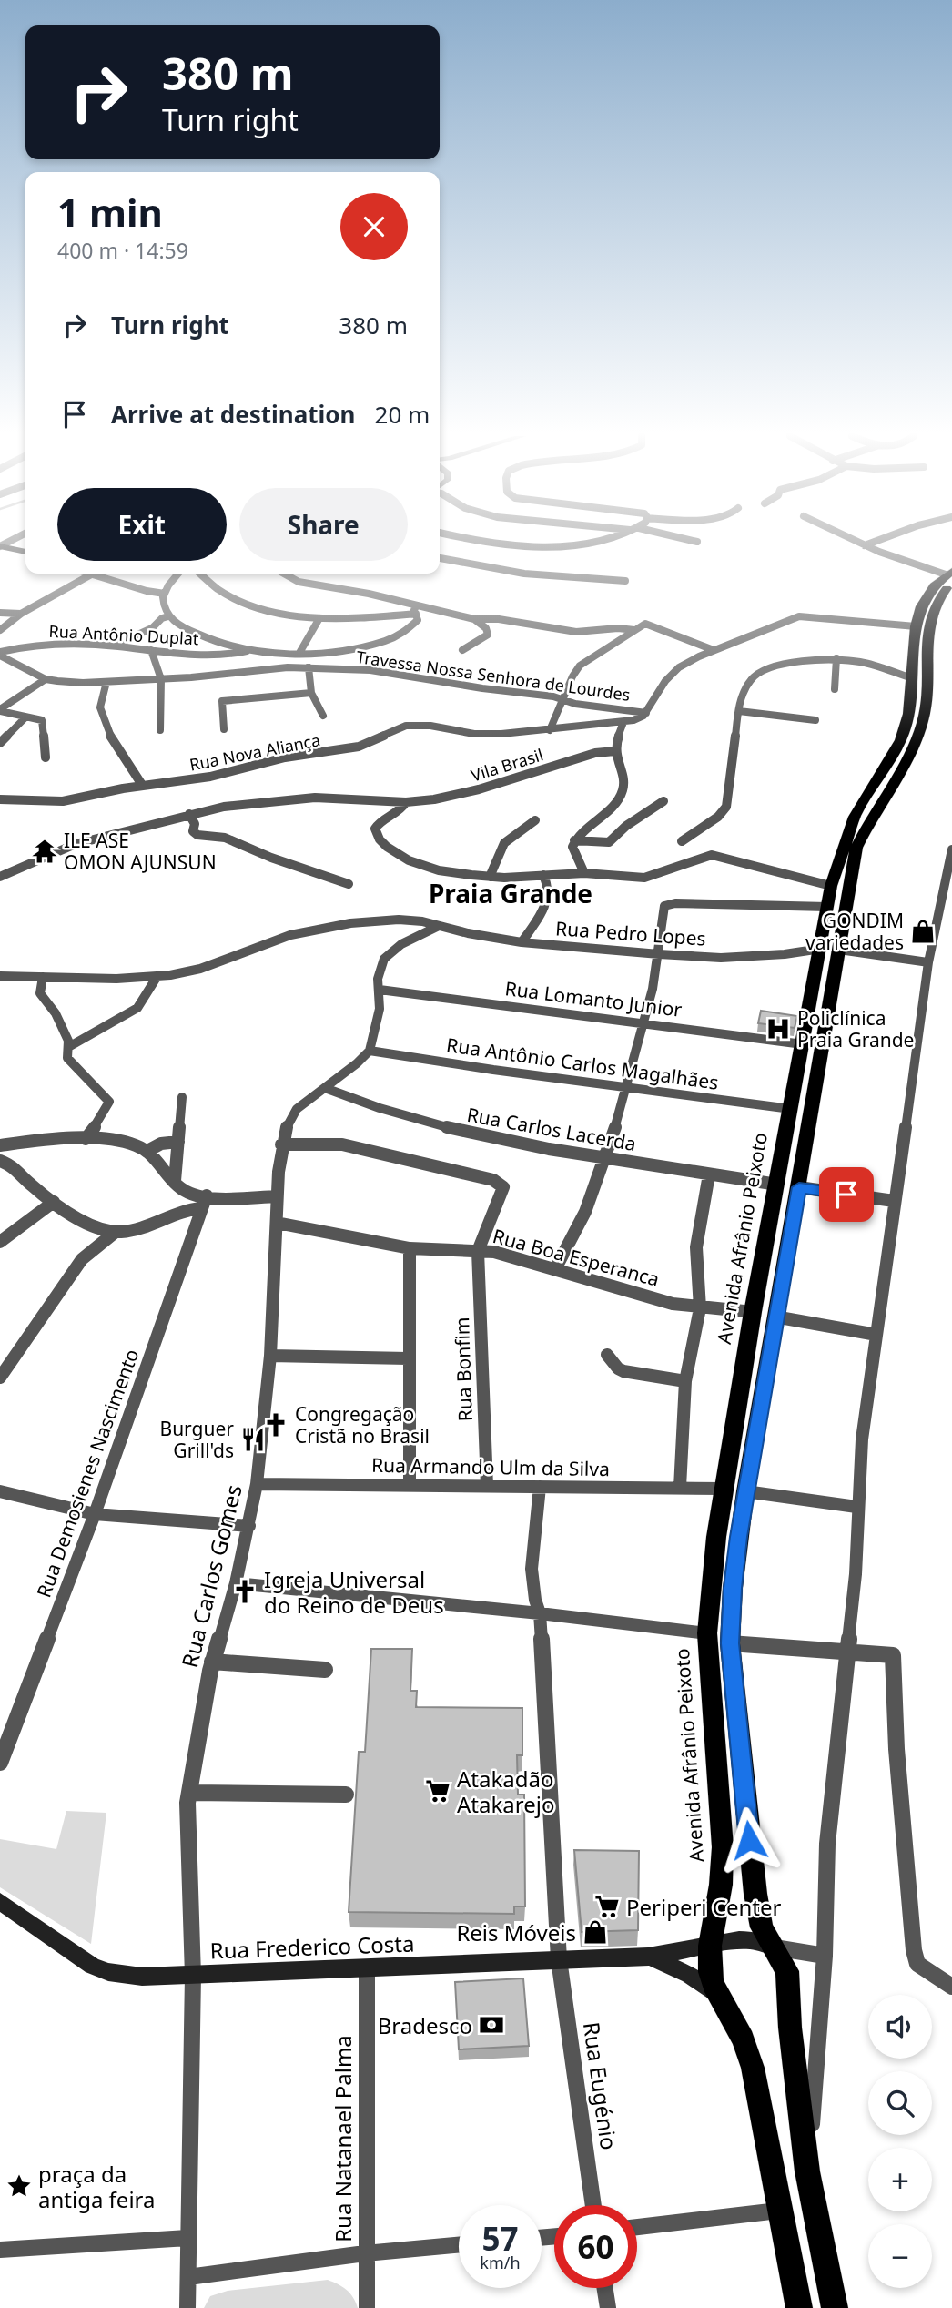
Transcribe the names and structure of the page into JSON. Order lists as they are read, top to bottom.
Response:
{
  "streets": {
    "main road": ["Avenida Afrânio Peixoto", "Rua Frederico Costa"],
    "street": [
      "Rua Antônio Duplat",
      "Travessa Nossa Senhora de Lourdes",
      "Rua Nova Aliança",
      "Vila Brasil",
      "Rua Pedro Lopes",
      "Rua Lomanto Junior",
      "Rua Antônio Carlos Magalhães",
      "Rua Carlos Lacerda",
      "Rua Boa Esperanca",
      "Rua Bonfim",
      "Rua Armando Ulm da Silva",
      "Rua Demosienes Nascimento",
      "Rua Carlos Gomes",
      "Rua Eugénio",
      "Rua Natanael Palma"
    ]
  },
  "crossings": [
    ["Rua Antônio Duplat", "Travessa Nossa Senhora de Lourdes"],
    ["Travessa Nossa Senhora de Lourdes", "Rua Nova Aliança"],
    ["Rua Pedro Lopes", "Avenida Afrânio Peixoto"],
    ["Rua Lomanto Junior", "Avenida Afrânio Peixoto"],
    ["Rua Antônio Carlos Magalhães", "Avenida Afrânio Peixoto"],
    ["Rua Antônio Carlos Magalhães", "Rua Carlos Gomes"],
    ["Rua Carlos Lacerda", "Avenida Afrânio Peixoto"],
    ["Rua Carlos Lacerda", "Rua Carlos Gomes"],
    ["Avenida Afrânio Peixoto", "Rua Boa Esperanca"],
    ["Avenida Afrânio Peixoto", "Rua Armando Ulm da Silva"],
    ["Avenida Afrânio Peixoto", "Rua Frederico Costa"],
    ["Rua Boa Esperanca", "Rua Bonfim"],
    ["Rua Boa Esperanca", "Rua Carlos Gomes"],
    ["Rua Bonfim", "Rua Armando Ulm da Silva"],
    ["Rua Armando Ulm da Silva", "Rua Carlos Gomes"],
    ["Rua Armando Ulm da Silva", "Rua Eugénio"],
    ["Rua Carlos Gomes", "Rua Frederico Costa"],
    ["Rua Frederico Costa", "Rua Eugénio"],
    ["Rua Frederico Costa", "Rua Natanael Palma"]
  ],
  "districts": ["Praia Grande"],
  "places": {
    "temple": ["ILE ASE OMON AJUNSUN"],
    "shop": ["GONDIM variedades", "Reis Móveis"],
    "hospital": ["Policlínica Praia Grande"],
    "church": ["Congregação Cristã no Brasil", "Igreja Universal do Reino de Deus"],
    "restaurant": ["Burguer Grill'ds"],
    "supermarket": ["Atakadão Atakarejo", "Periperi Center"],
    "bank": ["Bradesco"],
    "place": ["praça da antiga feira"]
  },
  "page": {
    "turn": ["380 m", "Turn right"],
    "heading": ["1 min", "400 m · 14:59"],
    "list": [
      {
        "name": "Turn right",
        "value": "380 m"
      },
      {
        "name": "Arrive at destination",
        "value": "20 m"
      }
    ],
    "buttons": ["Exit", "Share"],
    "map_buttons": ["+", "−"],
    "speed": "57 km/h",
    "limit": "60"
  }
}
